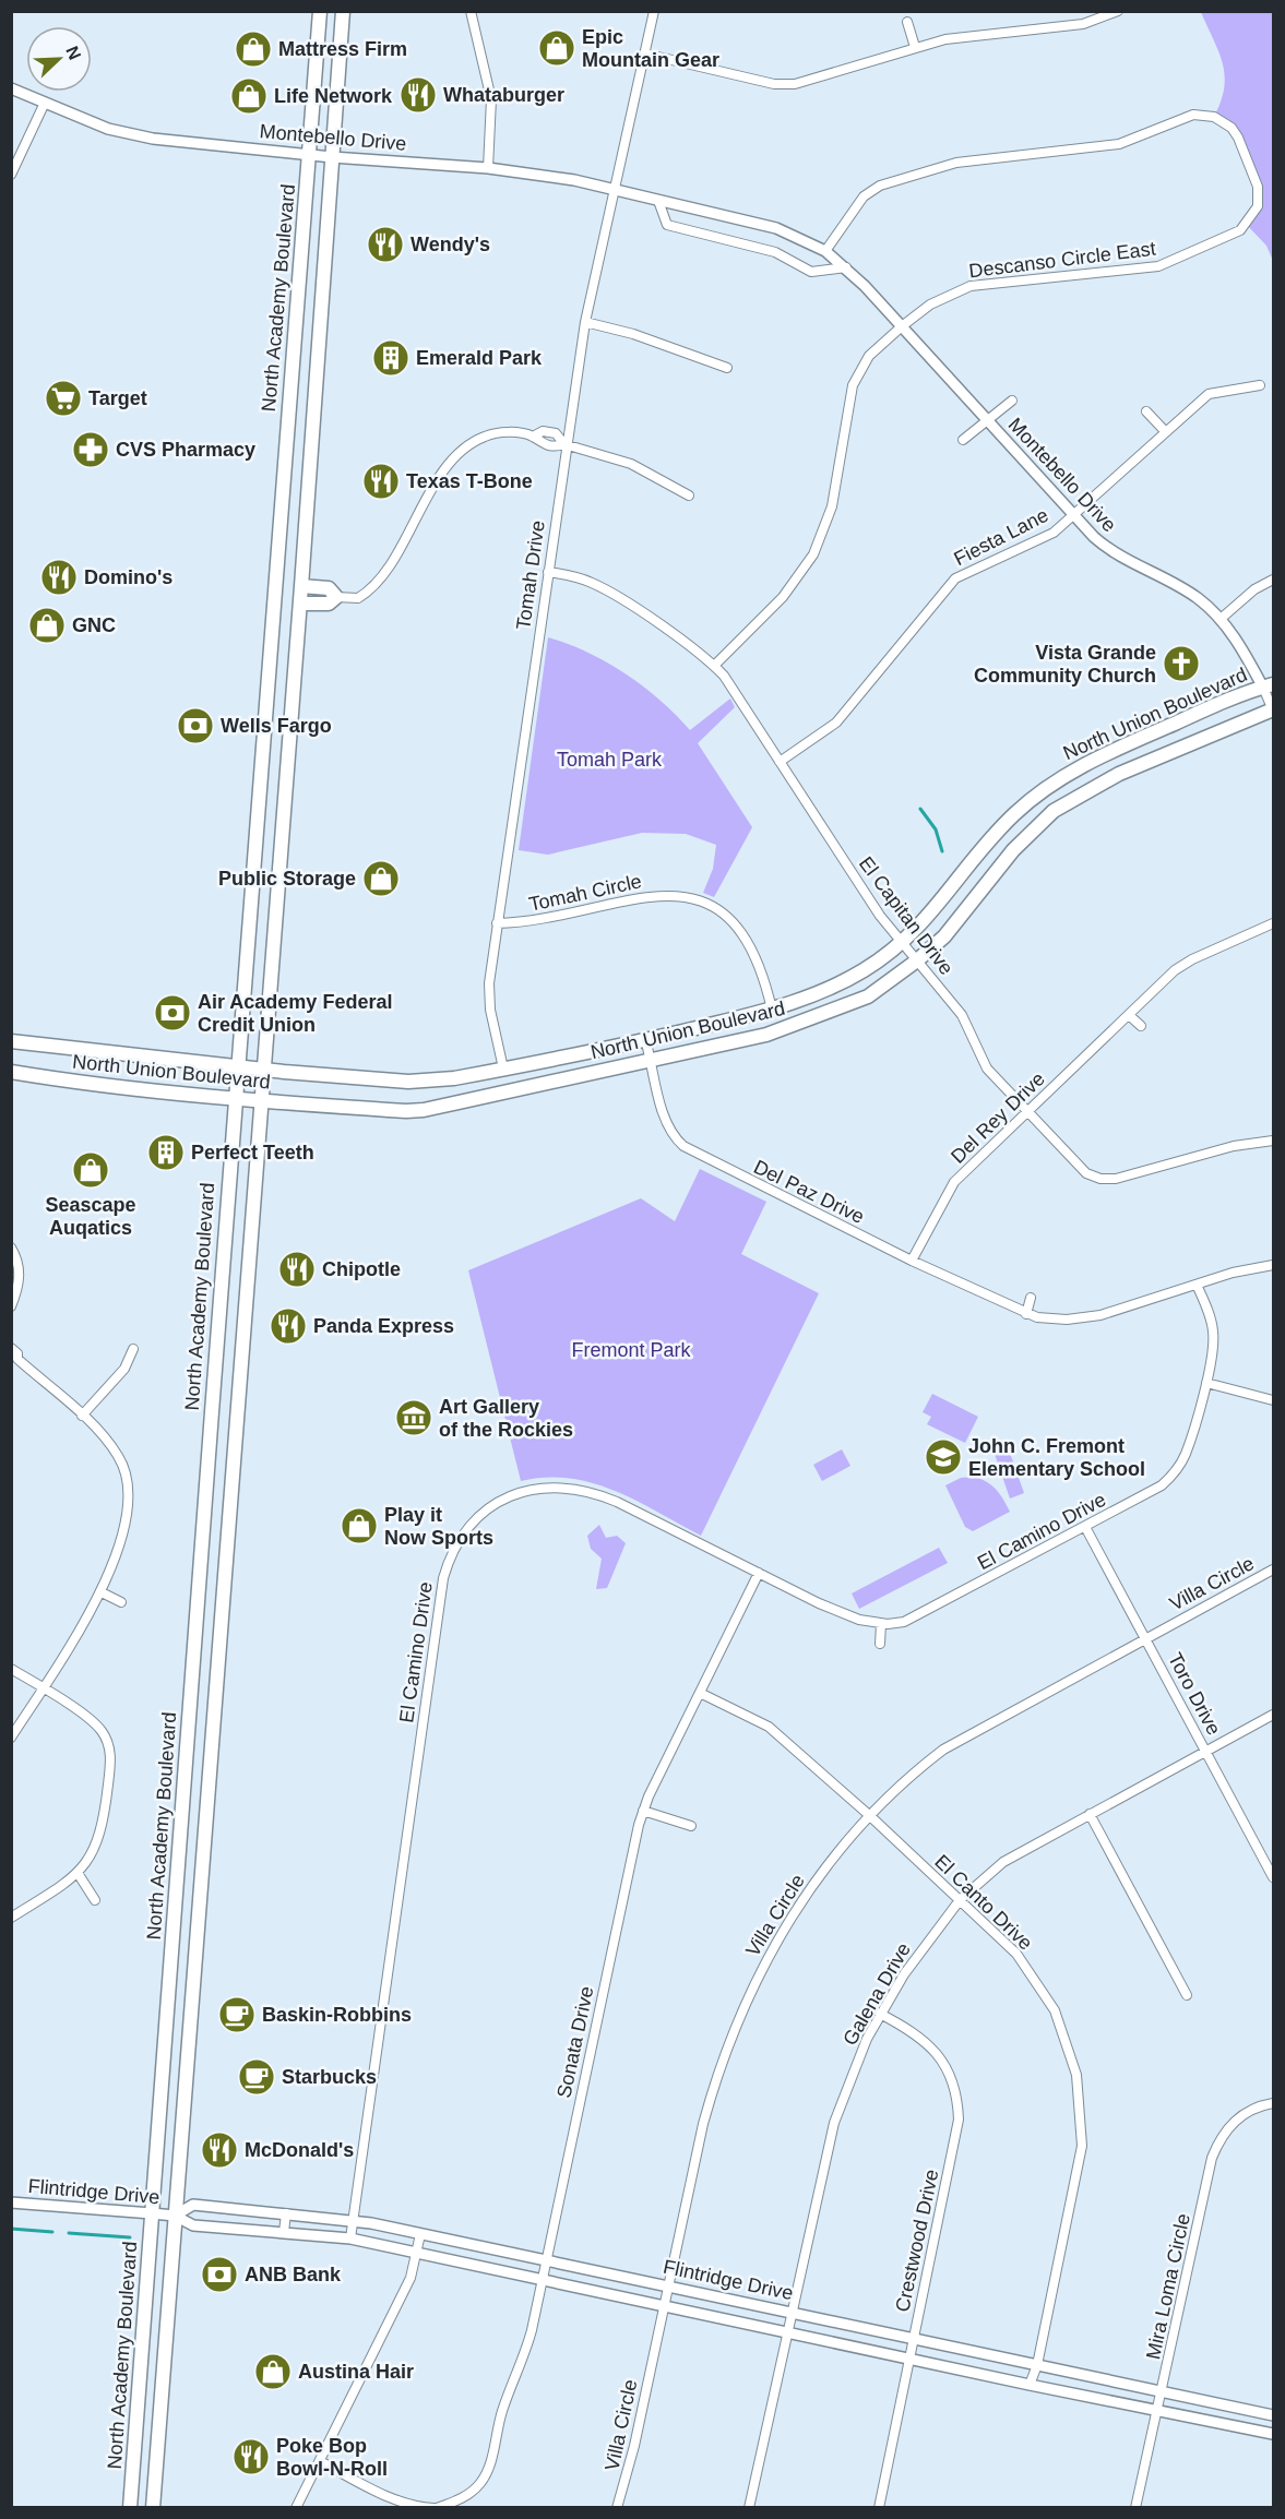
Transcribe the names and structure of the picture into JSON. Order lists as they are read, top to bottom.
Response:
{
  "streets": {
    "main road": ["North Academy Boulevard", "North Union Boulevard"],
    "street": [
      "Montebello Drive",
      "Descanso Circle East",
      "Fiesta Lane",
      "Tomah Drive",
      "Tomah Circle",
      "El Capitan Drive",
      "Del Rey Drive",
      "Del Paz Drive",
      "El Camino Drive",
      "Villa Circle",
      "Toro Drive",
      "El Canto Drive",
      "Galena Drive",
      "Sonata Drive",
      "Flintridge Drive",
      "Crestwood Drive",
      "Mira Loma Circle"
    ]
  },
  "crossings": [
    ["Montebello Drive", "Descanso Circle East"],
    ["Montebello Drive", "North Academy Boulevard"],
    ["Montebello Drive", "Fiesta Lane"],
    ["Montebello Drive", "Tomah Drive"],
    ["Montebello Drive", "North Union Boulevard"],
    ["Descanso Circle East", "El Capitan Drive"],
    ["North Academy Boulevard", "North Union Boulevard"],
    ["North Academy Boulevard", "Flintridge Drive"],
    ["Fiesta Lane", "El Capitan Drive"],
    ["Tomah Drive", "North Union Boulevard"],
    ["Tomah Drive", "Tomah Circle"],
    ["Tomah Drive", "El Capitan Drive"],
    ["North Union Boulevard", "Tomah Circle"],
    ["North Union Boulevard", "El Capitan Drive"],
    ["North Union Boulevard", "Del Paz Drive"],
    ["El Capitan Drive", "Del Rey Drive"],
    ["Del Rey Drive", "Del Paz Drive"],
    ["Del Paz Drive", "El Camino Drive"],
    ["El Camino Drive", "Toro Drive"],
    ["El Camino Drive", "Sonata Drive"],
    ["El Camino Drive", "Flintridge Drive"],
    ["Villa Circle", "Toro Drive"],
    ["Villa Circle", "El Canto Drive"],
    ["Villa Circle", "Flintridge Drive"],
    ["Toro Drive", "Galena Drive"],
    ["El Canto Drive", "Galena Drive"],
    ["El Canto Drive", "Sonata Drive"],
    ["El Canto Drive", "Flintridge Drive"],
    ["Galena Drive", "Flintridge Drive"],
    ["Galena Drive", "Crestwood Drive"],
    ["Sonata Drive", "Flintridge Drive"],
    ["Flintridge Drive", "Crestwood Drive"],
    ["Flintridge Drive", "Mira Loma Circle"]
  ],
  "parks": ["Tomah Park", "Fremont Park"],
  "places": {
    "shop": [
      "Epic Mountain Gear",
      "Mattress Firm",
      "Life Network",
      "GNC",
      "Public Storage",
      "Seascape Auqatics",
      "Play it Now Sports",
      "Austina Hair"
    ],
    "restaurant": [
      "Whataburger",
      "Wendy's",
      "Texas T-Bone",
      "Domino's",
      "Chipotle",
      "Panda Express",
      "McDonald's",
      "Poke Bop Bowl-N-Roll"
    ],
    "building": ["Emerald Park", "Perfect Teeth"],
    "supermarket": ["Target"],
    "pharmacy": ["CVS Pharmacy"],
    "church": ["Vista Grande Community Church"],
    "bank": ["Wells Fargo", "Air Academy Federal Credit Union", "ANB Bank"],
    "museum": ["Art Gallery of the Rockies"],
    "school or university": ["John C. Fremont Elementary School"],
    "cafe": ["Baskin-Robbins", "Starbucks"]
  },
  "north": "top right"
}
